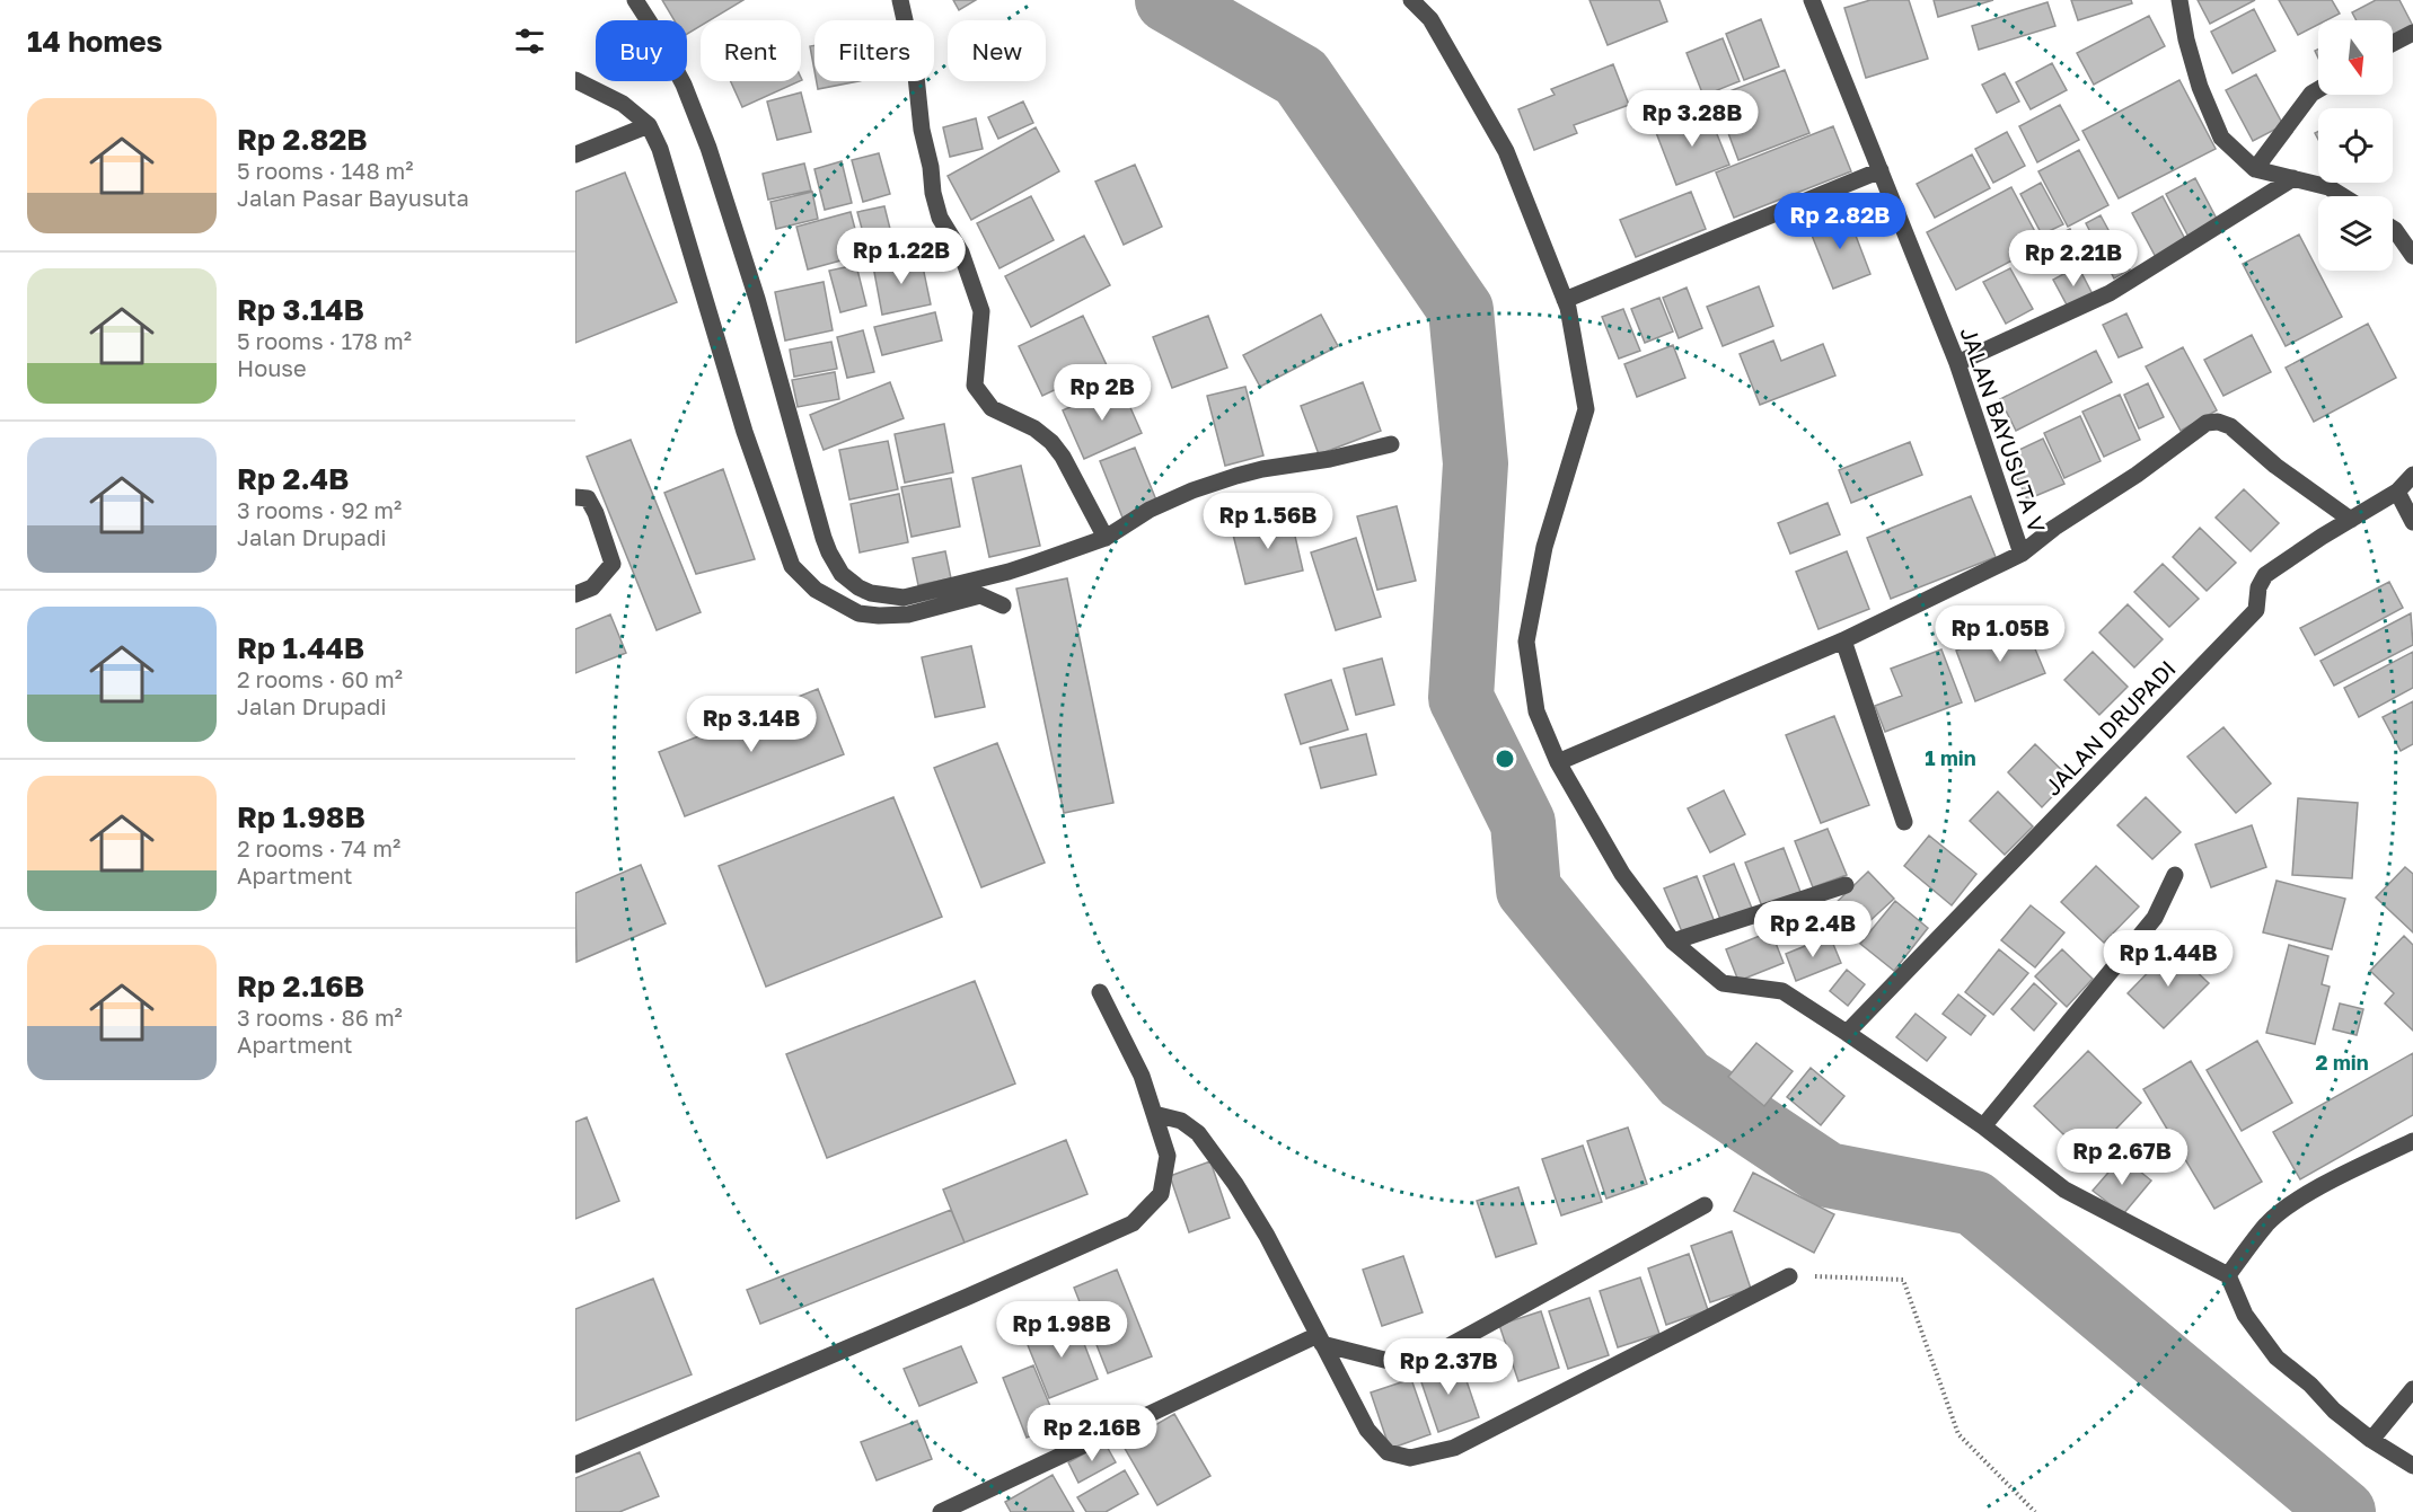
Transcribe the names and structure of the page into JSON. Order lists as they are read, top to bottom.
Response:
{
  "streets": {
    "street": ["JALAN BAYUSUTA V", "JALAN DRUPADI"]
  },
  "north": "bottom",
  "page": {
    "heading": "14 homes",
    "chip": [
      "Buy",
      "Rent",
      "Filters",
      "New"
    ],
    "list": [
      {
        "name": "Rp 2.82B",
        "note": "5 rooms · 148 m² · Jalan Pasar Bayusuta"
      },
      {
        "name": "Rp 3.14B",
        "note": "5 rooms · 178 m² · House"
      },
      {
        "name": "Rp 2.4B",
        "note": "3 rooms · 92 m² · Jalan Drupadi"
      },
      {
        "name": "Rp 1.44B",
        "note": "2 rooms · 60 m² · Jalan Drupadi"
      },
      {
        "name": "Rp 1.98B",
        "note": "2 rooms · 74 m² · Apartment"
      },
      {
        "name": "Rp 2.16B",
        "note": "3 rooms · 86 m² · Apartment"
      }
    ],
    "price": [
      "Rp 3.28B",
      "Rp 2.82B",
      "Rp 1.22B",
      "Rp 2.21B",
      "Rp 2B",
      "Rp 1.56B",
      "Rp 1.05B",
      "Rp 3.14B",
      "Rp 2.4B",
      "Rp 1.44B",
      "Rp 2.67B",
      "Rp 1.98B",
      "Rp 2.37B",
      "Rp 2.16B"
    ]
  },
  "rings": ["1 min", "2 min"]
}
